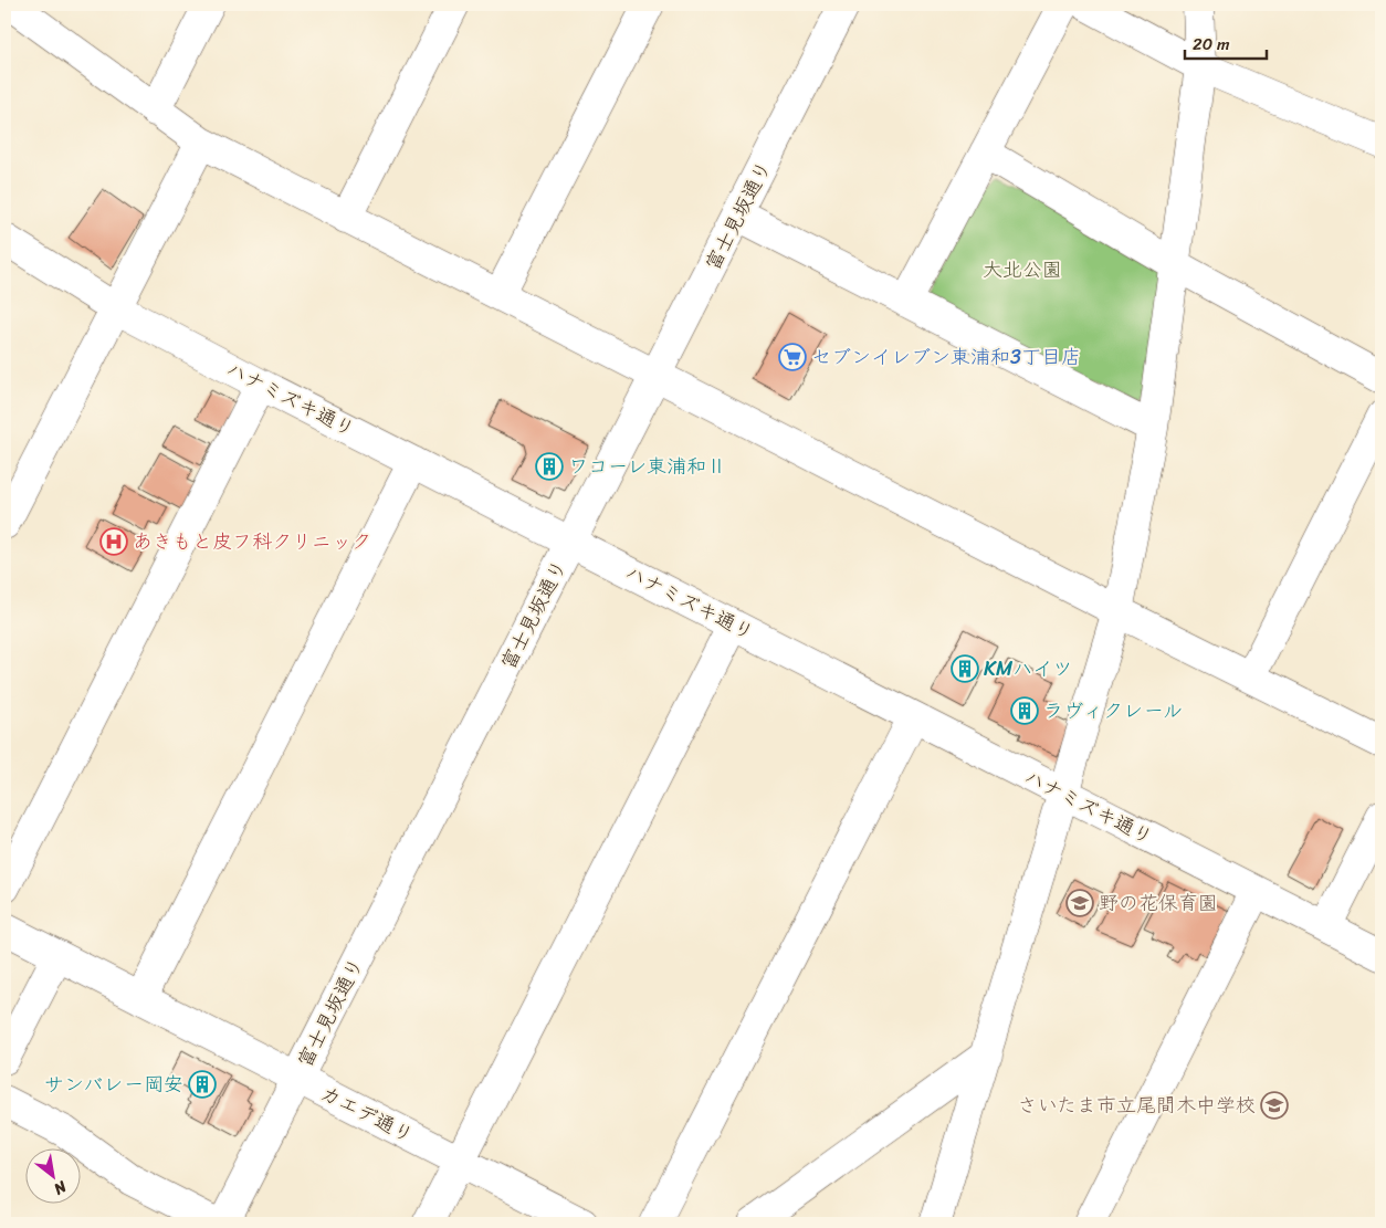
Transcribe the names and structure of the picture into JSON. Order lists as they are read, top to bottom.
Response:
{
  "streets": {
    "street": ["富士見坂通り", "ハナミズキ通り", "カエデ通り"]
  },
  "crossings": [
    ["富士見坂通り", "ハナミズキ通り"],
    ["富士見坂通り", "カエデ通り"]
  ],
  "parks": ["大北公園"],
  "places": {
    "supermarket": ["セブンイレブン東浦和3丁目店"],
    "building": [
      "ワコーレ東浦和Ⅱ",
      "KMハイツ",
      "ラヴィクレール",
      "サンバレー岡安"
    ],
    "hospital": ["あきもと皮フ科クリニック"],
    "school or university": ["野の花保育園", "さいたま市立尾間木中学校"]
  },
  "scale_bar": "20 m",
  "north": "bottom right"
}
